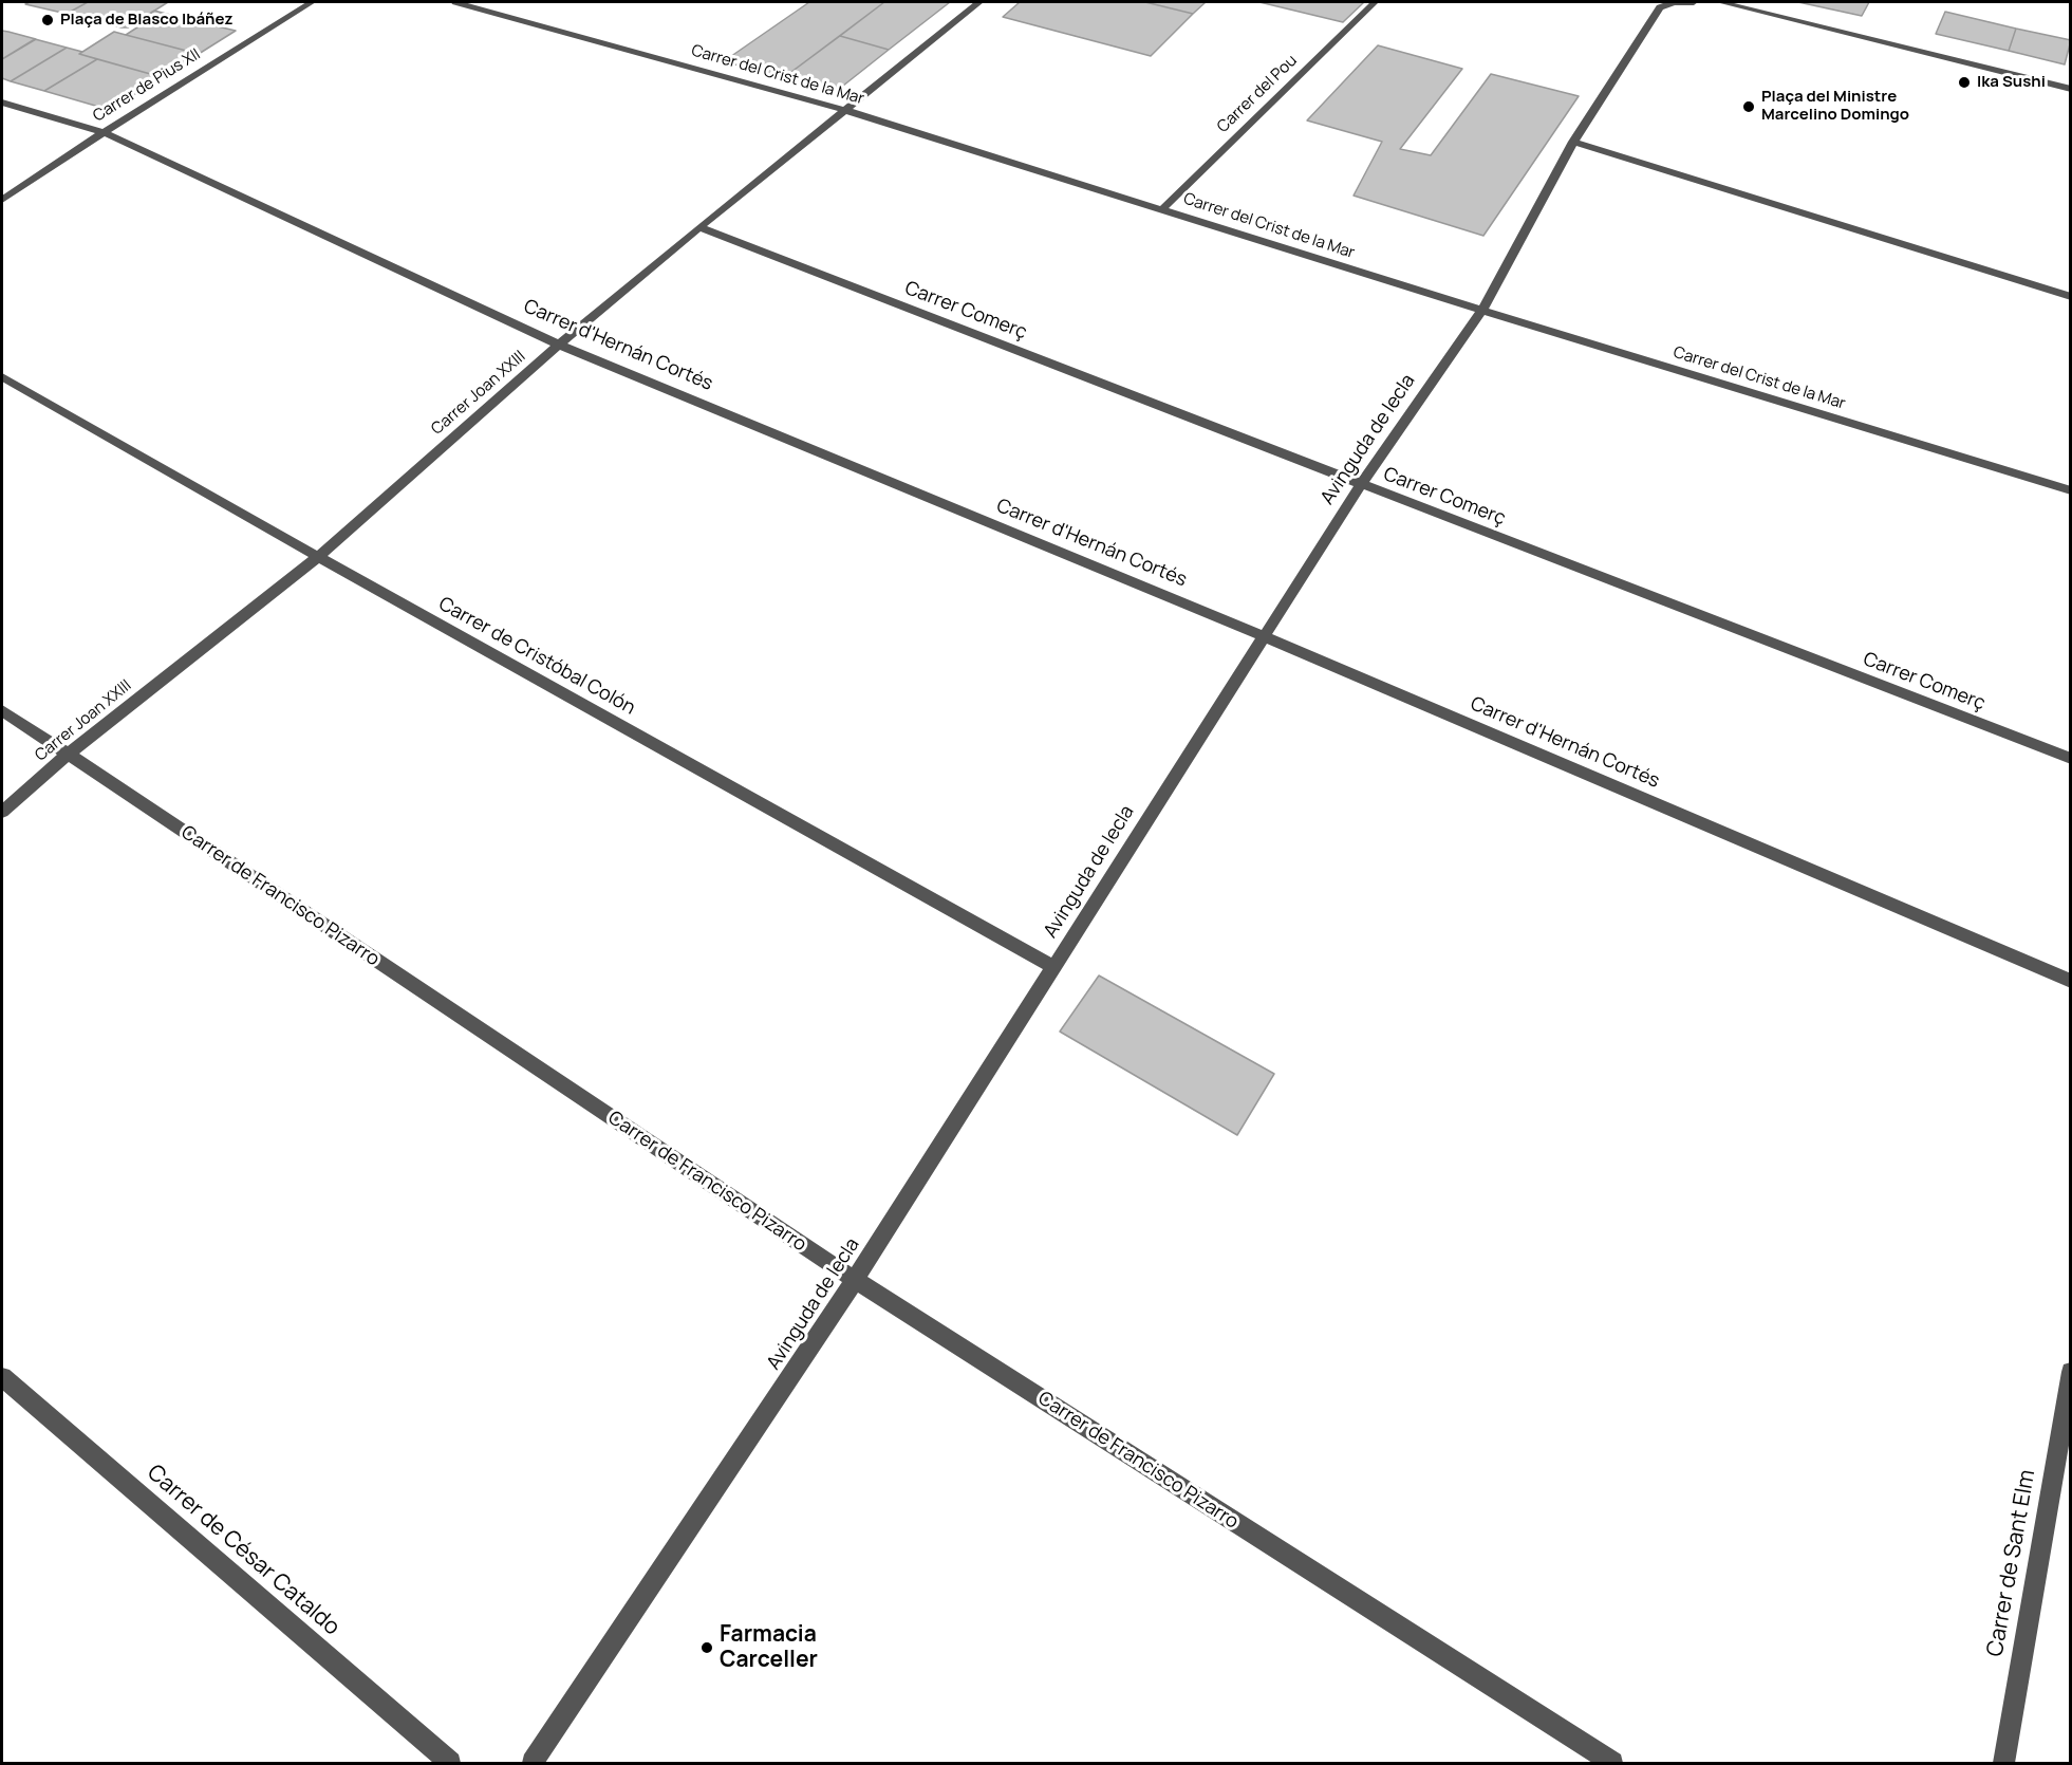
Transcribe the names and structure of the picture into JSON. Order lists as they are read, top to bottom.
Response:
{
  "streets": {
    "street": [
      "Carrer del Crist de la Mar",
      "Carrer de Pius XII",
      "Carrer del Pou",
      "Carrer Comerç",
      "Carrer d'Hernán Cortés",
      "Carrer Joan XXIII",
      "Avinguda de lecla",
      "Carrer de Cristóbal Colón",
      "Carrer de Francisco Pizarro",
      "Carrer de César Cataldo",
      "Carrer de Sant Elm"
    ]
  },
  "crossings": [
    ["Carrer del Crist de la Mar", "Carrer del Pou"],
    ["Carrer del Crist de la Mar", "Carrer Joan XXIII"],
    ["Carrer del Crist de la Mar", "Avinguda de lecla"],
    ["Carrer de Pius XII", "Carrer d'Hernán Cortés"],
    ["Carrer Comerç", "Carrer Joan XXIII"],
    ["Carrer Comerç", "Avinguda de lecla"],
    ["Carrer d'Hernán Cortés", "Carrer Joan XXIII"],
    ["Carrer d'Hernán Cortés", "Avinguda de lecla"],
    ["Carrer Joan XXIII", "Carrer de Cristóbal Colón"],
    ["Carrer Joan XXIII", "Carrer de Francisco Pizarro"],
    ["Avinguda de lecla", "Carrer de Cristóbal Colón"],
    ["Avinguda de lecla", "Carrer de Francisco Pizarro"]
  ],
  "places": [
    "Plaça de Blasco Ibáñez",
    "Ika Sushi",
    "Plaça del Ministre Marcelino Domingo",
    "Farmacia Carceller"
  ]
}
